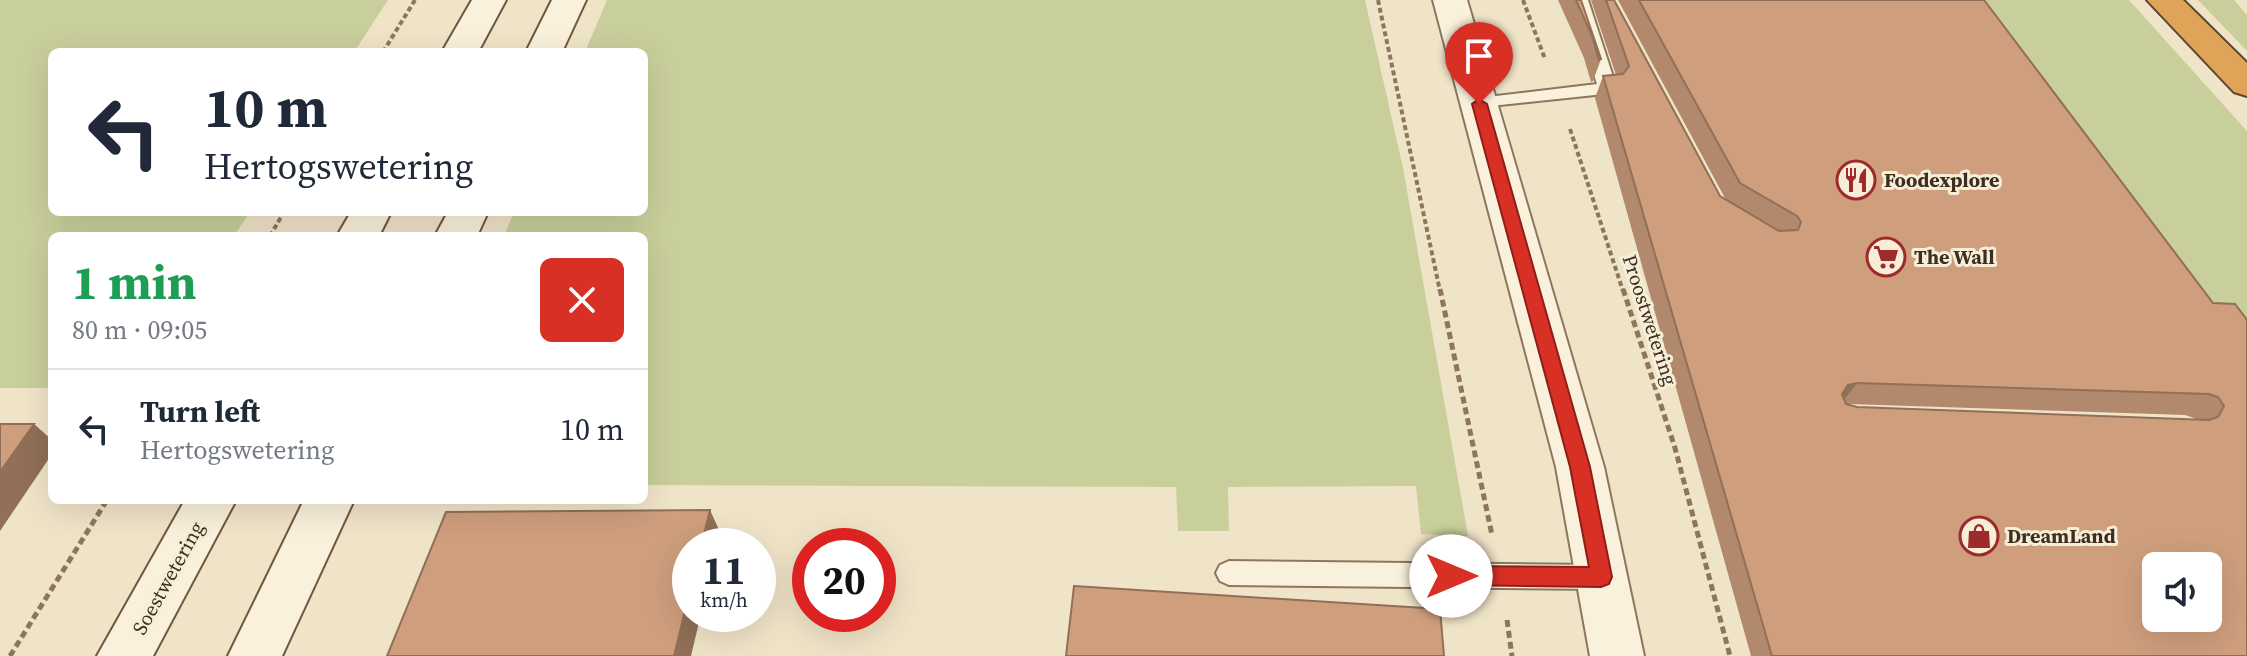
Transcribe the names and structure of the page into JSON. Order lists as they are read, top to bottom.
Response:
{
  "streets": {
    "street": ["Soestwetering"],
    "path": ["Proostwetering"]
  },
  "places": {
    "restaurant": ["Foodexplore"],
    "supermarket": ["The Wall"],
    "shop": ["DreamLand"]
  },
  "page": {
    "turn": ["10 m", "Hertogswetering"],
    "heading": ["1 min", "80 m · 09:05"],
    "list": [
      {
        "name": "Turn left",
        "note": "Hertogswetering",
        "value": "10 m"
      }
    ],
    "speed": "11 km/h",
    "limit": "20"
  }
}
